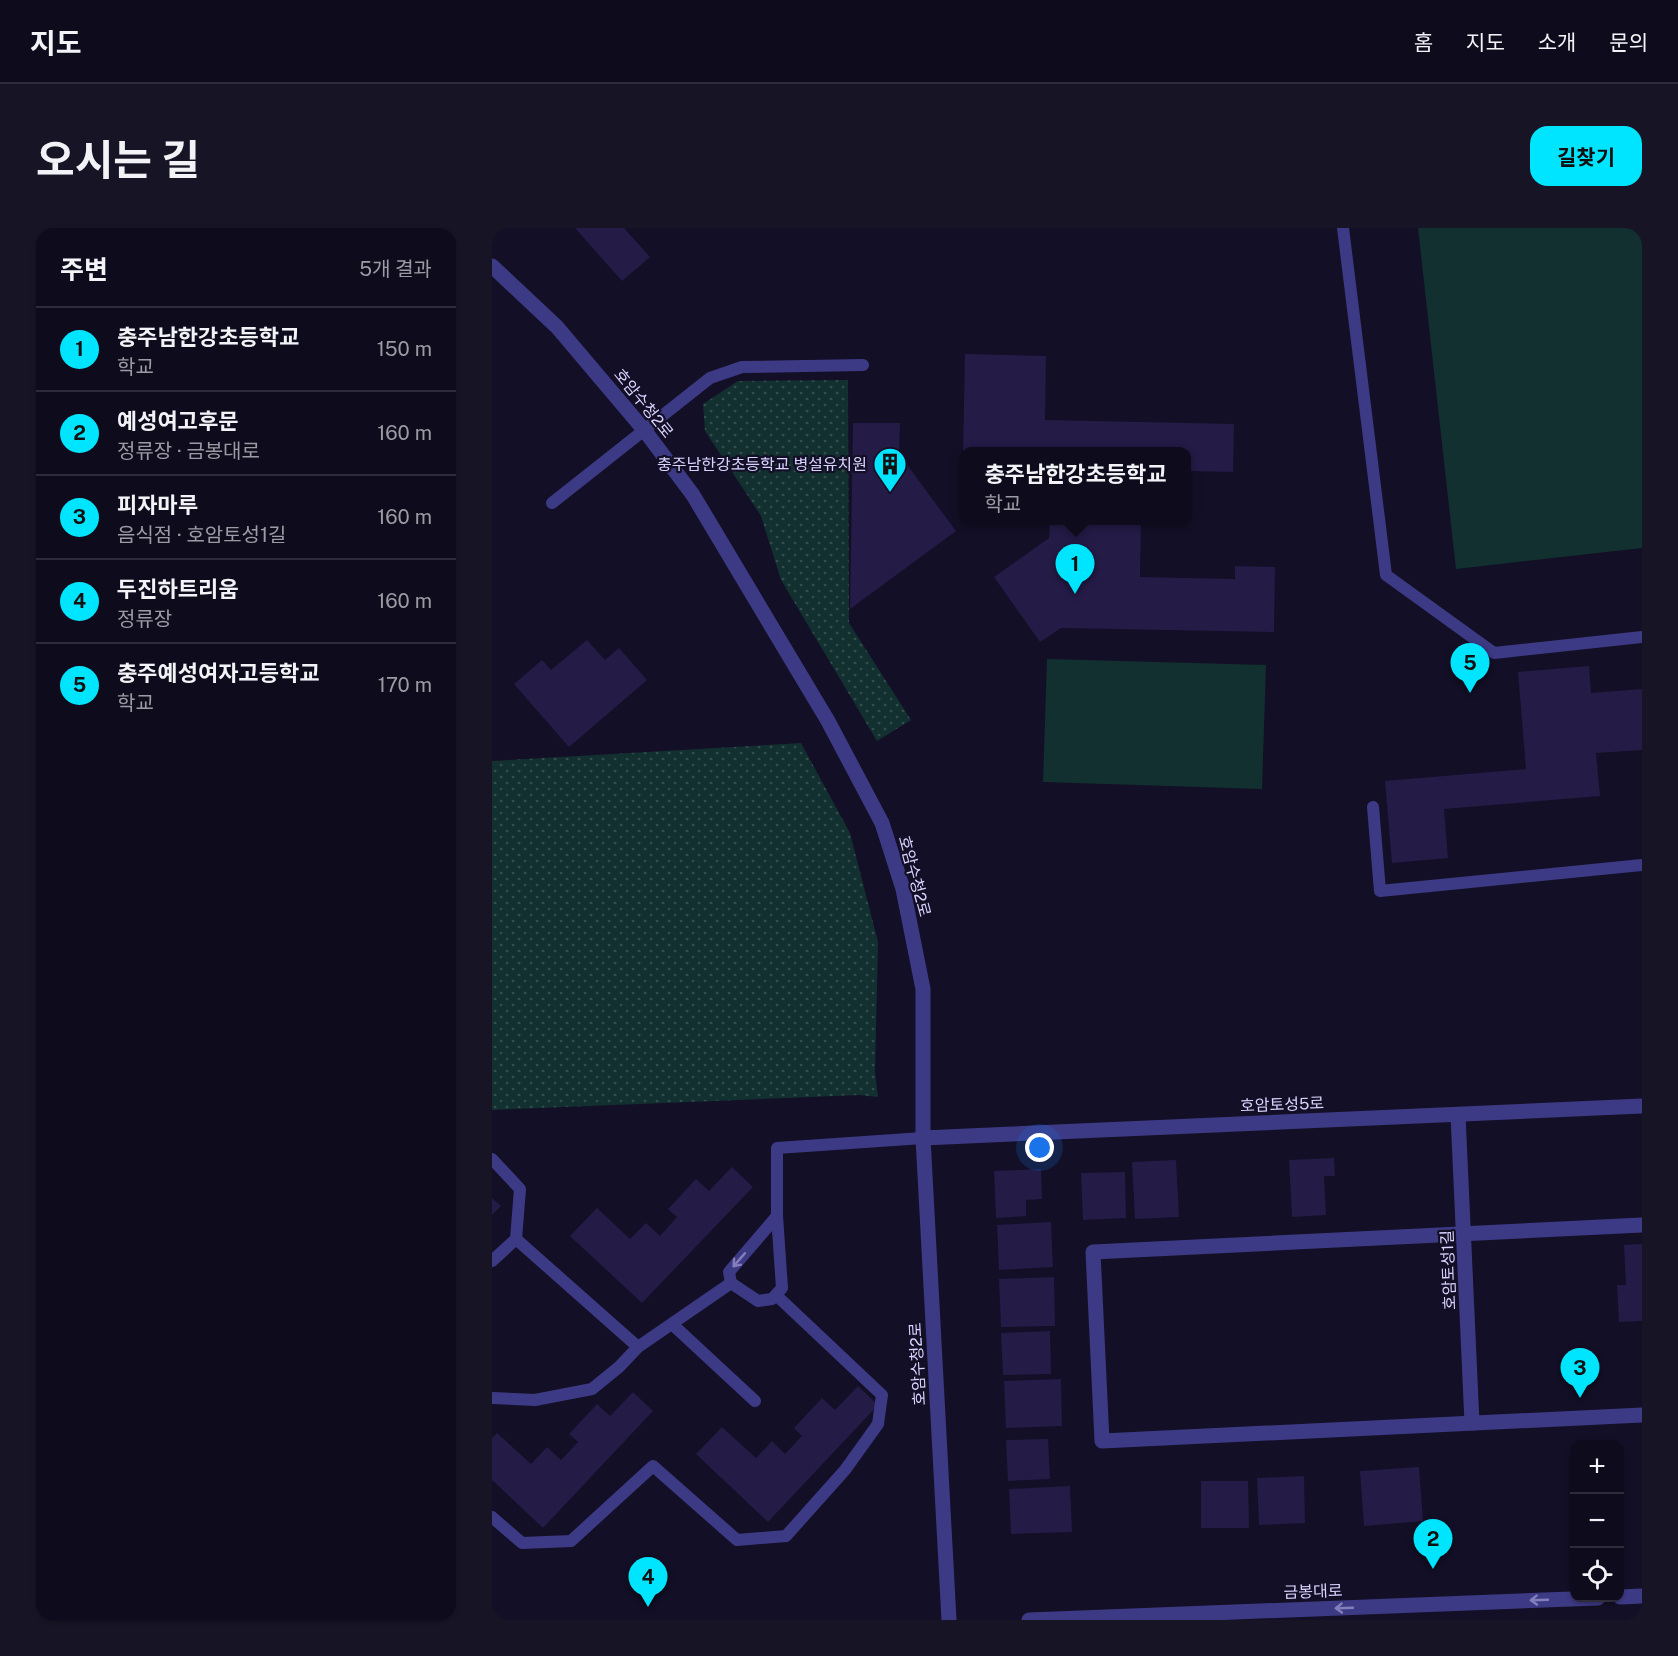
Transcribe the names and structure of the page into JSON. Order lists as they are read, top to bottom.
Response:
{
  "streets": {
    "street": [
      "호암수청2로",
      "호암토성5로",
      "호암토성1길",
      "금봉대로"
    ]
  },
  "crossings": [
    ["호암수청2로", "호암토성5로"],
    ["호암토성5로", "호암토성1길"]
  ],
  "one_way": ["금봉대로"],
  "places": {
    "building": ["충주남한강초등학교 병설유치원"]
  },
  "page": {
    "header": "지도",
    "nav": [
      "홈",
      "지도",
      "소개",
      "문의"
    ],
    "title": "오시는 길",
    "buttons": "길찾기",
    "heading": ["주변", "5개 결과"],
    "list": [
      {
        "mark": "1",
        "name": "충주남한강초등학교",
        "note": "학교",
        "value": "150 m"
      },
      {
        "mark": "2",
        "name": "예성여고후문",
        "note": "정류장 · 금봉대로",
        "value": "160 m"
      },
      {
        "mark": "3",
        "name": "피자마루",
        "note": "음식점 · 호암토성1길",
        "value": "160 m"
      },
      {
        "mark": "4",
        "name": "두진하트리움",
        "note": "정류장",
        "value": "160 m"
      },
      {
        "mark": "5",
        "name": "충주예성여자고등학교",
        "note": "학교",
        "value": "170 m"
      }
    ],
    "popup": ["충주남한강초등학교", "학교"],
    "pins": [
      "1",
      "5",
      "3",
      "2",
      "4"
    ],
    "map_buttons": ["+", "−"]
  }
}
